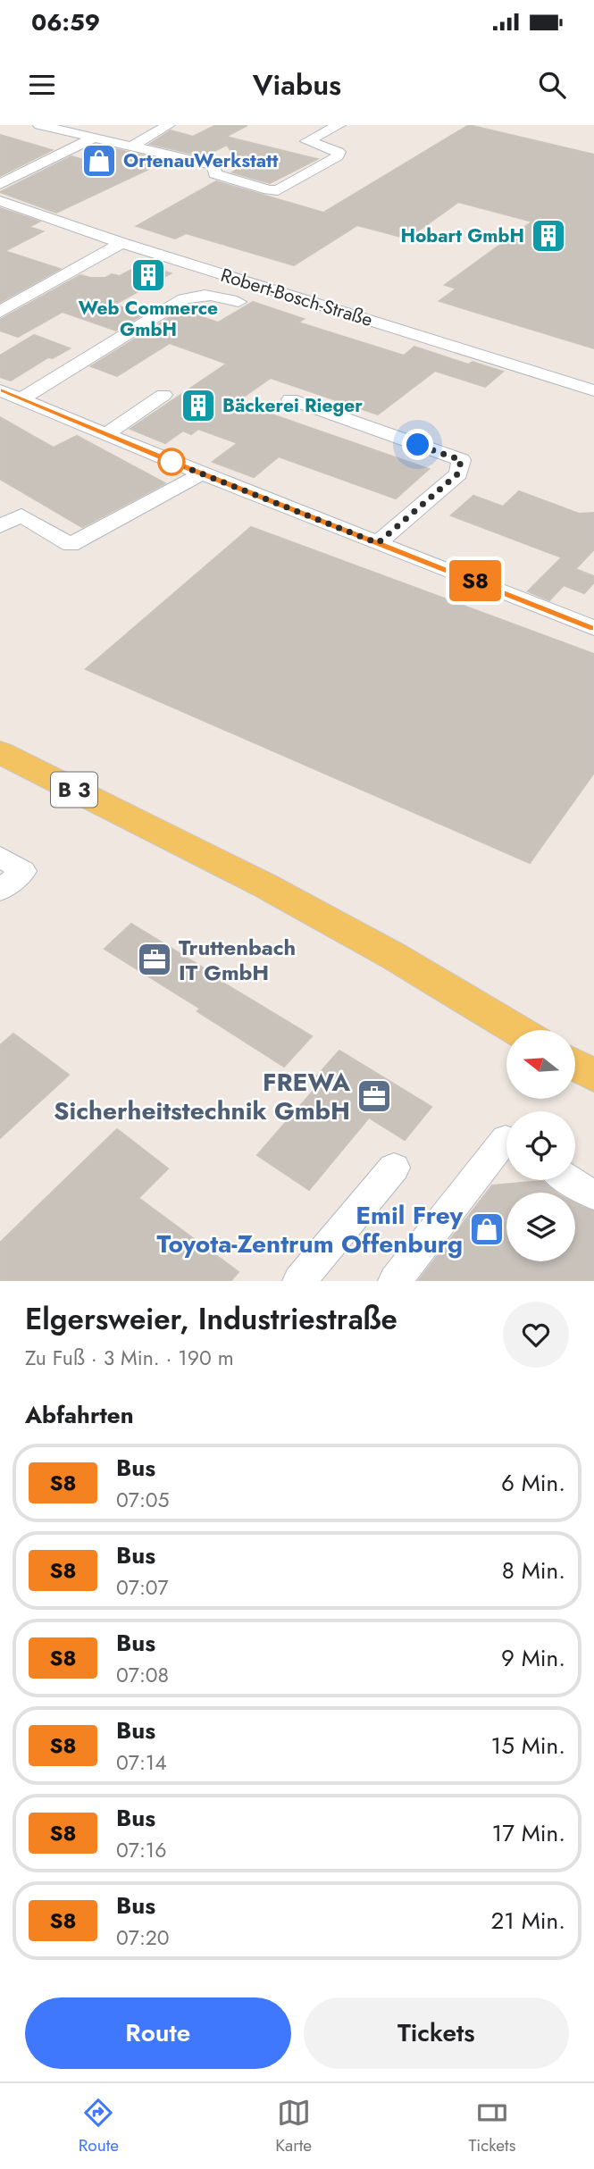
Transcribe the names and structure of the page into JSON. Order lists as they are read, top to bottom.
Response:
{
  "streets": {
    "main road": ["B 3"],
    "street": ["Robert-Bosch-Straße"]
  },
  "places": {
    "shop": ["OrtenauWerkstatt", "Emil Frey Toyota-Zentrum Offenburg"],
    "building": ["Hobart GmbH", "Web Commerce GmbH", "Bäckerei Rieger"],
    "office": ["Truttenbach IT GmbH", "FREWA Sicherheitstechnik GmbH"]
  },
  "lines": ["bus line S8"],
  "north": "left",
  "page": {
    "status": "06:59",
    "header": "Viabus",
    "on_map": "S8",
    "heading": [
      ["Elgersweier, Industriestraße", "Zu Fuß · 3 Min. · 190 m"],
      "Abfahrten"
    ],
    "list": [
      {
        "mark": "S8",
        "name": "Bus",
        "note": "07:05",
        "value": "6 Min."
      },
      {
        "mark": "S8",
        "name": "Bus",
        "note": "07:07",
        "value": "8 Min."
      },
      {
        "mark": "S8",
        "name": "Bus",
        "note": "07:08",
        "value": "9 Min."
      },
      {
        "mark": "S8",
        "name": "Bus",
        "note": "07:14",
        "value": "15 Min."
      },
      {
        "mark": "S8",
        "name": "Bus",
        "note": "07:16",
        "value": "17 Min."
      },
      {
        "mark": "S8",
        "name": "Bus",
        "note": "07:20",
        "value": "21 Min."
      }
    ],
    "buttons": ["Route", "Tickets"],
    "tabs": ["Route", "Karte", "Tickets"]
  }
}
